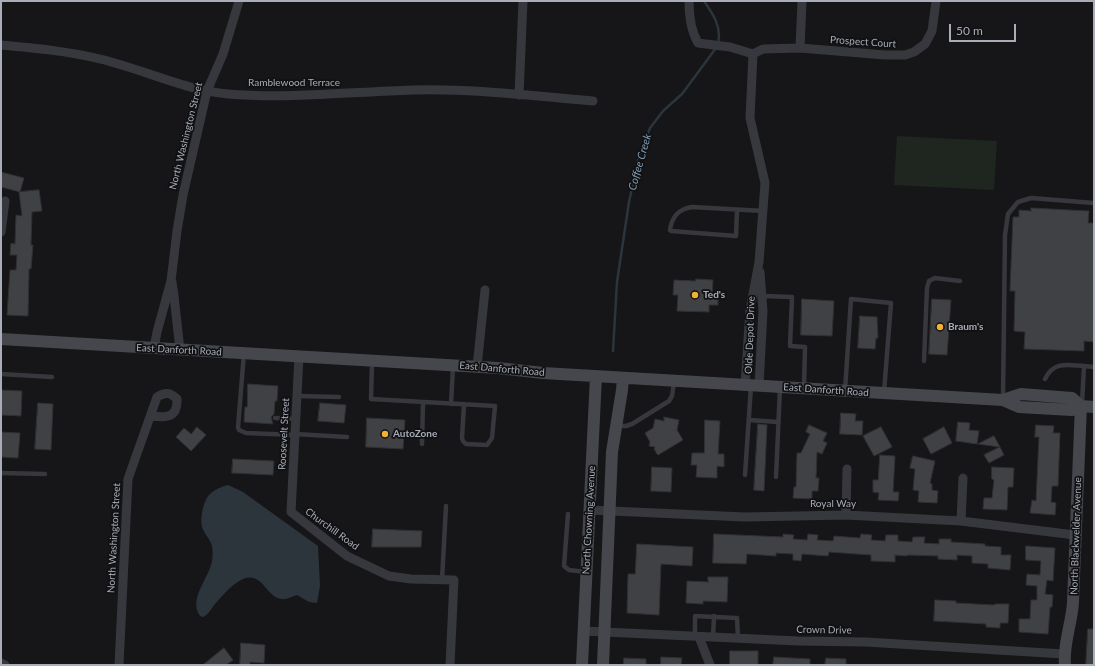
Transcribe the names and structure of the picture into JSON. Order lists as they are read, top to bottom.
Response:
{
  "streets": {
    "main road": ["East Danforth Road", "North Chowning Avenue", "North Blackwelder Avenue"],
    "street": [
      "Prospect Court",
      "Ramblewood Terrace",
      "North Washington Street",
      "Olde Depot Drive",
      "Roosevelt Street",
      "Royal Way",
      "Churchill Road",
      "Crown Drive"
    ]
  },
  "crossings": [
    ["Prospect Court", "Olde Depot Drive"],
    ["Ramblewood Terrace", "North Washington Street"],
    ["North Washington Street", "East Danforth Road"],
    ["Olde Depot Drive", "East Danforth Road"],
    ["East Danforth Road", "Roosevelt Street"],
    ["East Danforth Road", "North Chowning Avenue"],
    ["East Danforth Road", "North Blackwelder Avenue"],
    ["Roosevelt Street", "Churchill Road"],
    ["Royal Way", "North Chowning Avenue"],
    ["Royal Way", "North Blackwelder Avenue"],
    ["North Chowning Avenue", "Crown Drive"],
    ["North Blackwelder Avenue", "Crown Drive"]
  ],
  "water": ["Coffee Creek"],
  "places": ["Ted's", "Braum's", "AutoZone"],
  "scale_bar": "50 m"
}
